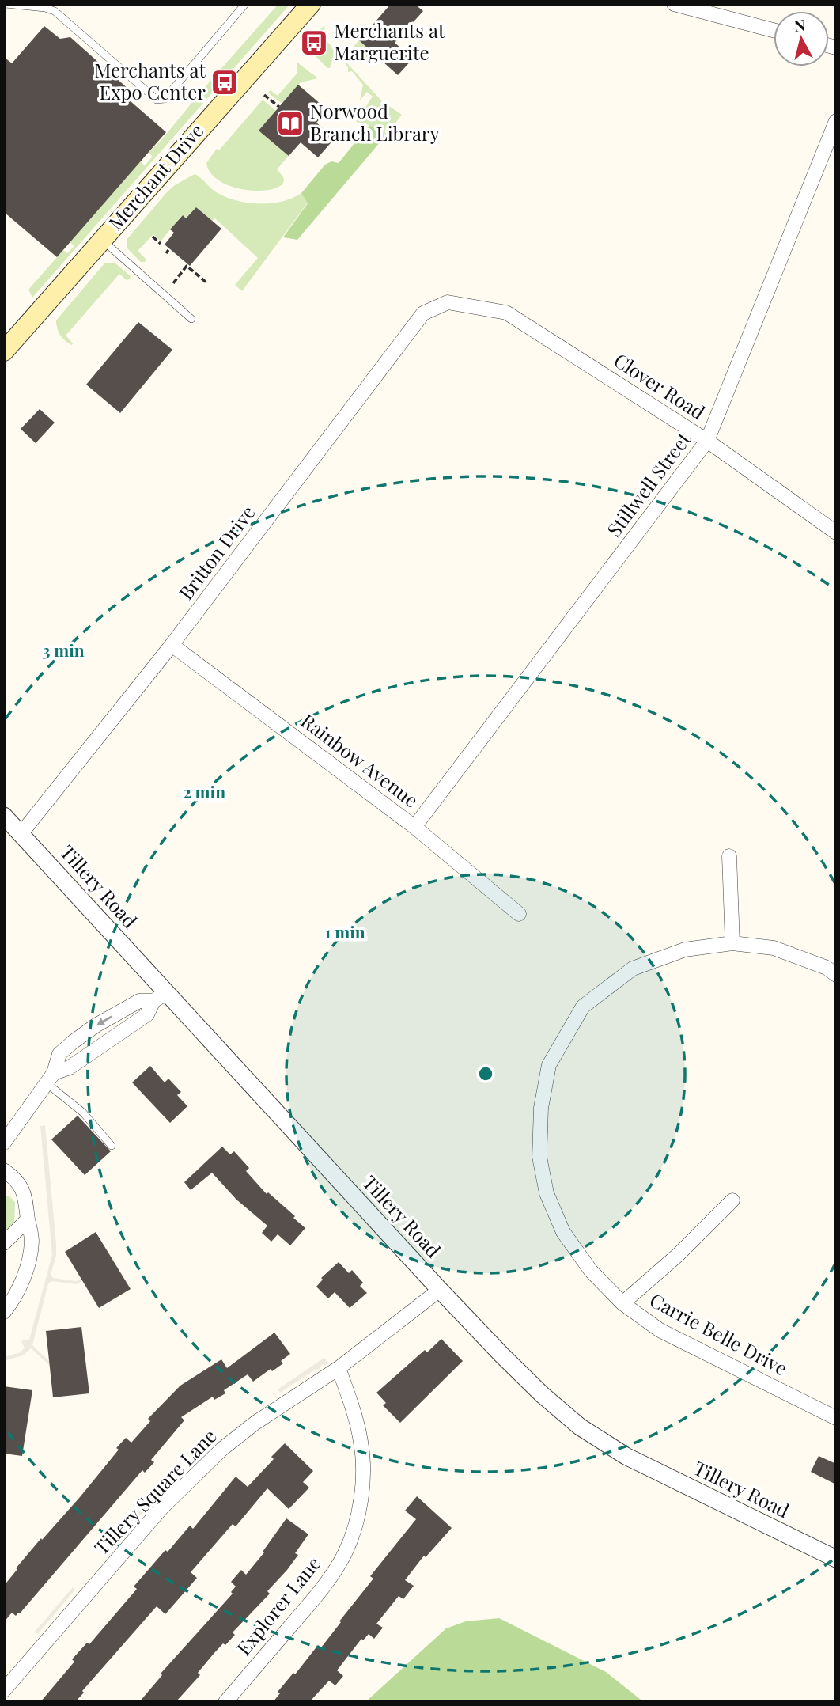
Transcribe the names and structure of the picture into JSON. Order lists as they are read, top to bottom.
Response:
{
  "streets": {
    "main road": ["Merchant Drive"],
    "street": [
      "Clover Road",
      "Stillwell Street",
      "Britton Drive",
      "Rainbow Avenue",
      "Tillery Road",
      "Carrie Belle Drive",
      "Tillery Square Lane",
      "Explorer Lane"
    ]
  },
  "crossings": [
    ["Clover Road", "Stillwell Street"],
    ["Clover Road", "Britton Drive"],
    ["Stillwell Street", "Rainbow Avenue"],
    ["Britton Drive", "Rainbow Avenue"],
    ["Britton Drive", "Tillery Road"],
    ["Tillery Road", "Tillery Square Lane"],
    ["Tillery Square Lane", "Explorer Lane"]
  ],
  "places": {
    "bus stop": ["Merchants at Marguerite", "Merchants at Expo Center"],
    "library": ["Norwood Branch Library"]
  },
  "north": "top",
  "rings": ["3 min", "2 min", "1 min"]
}
